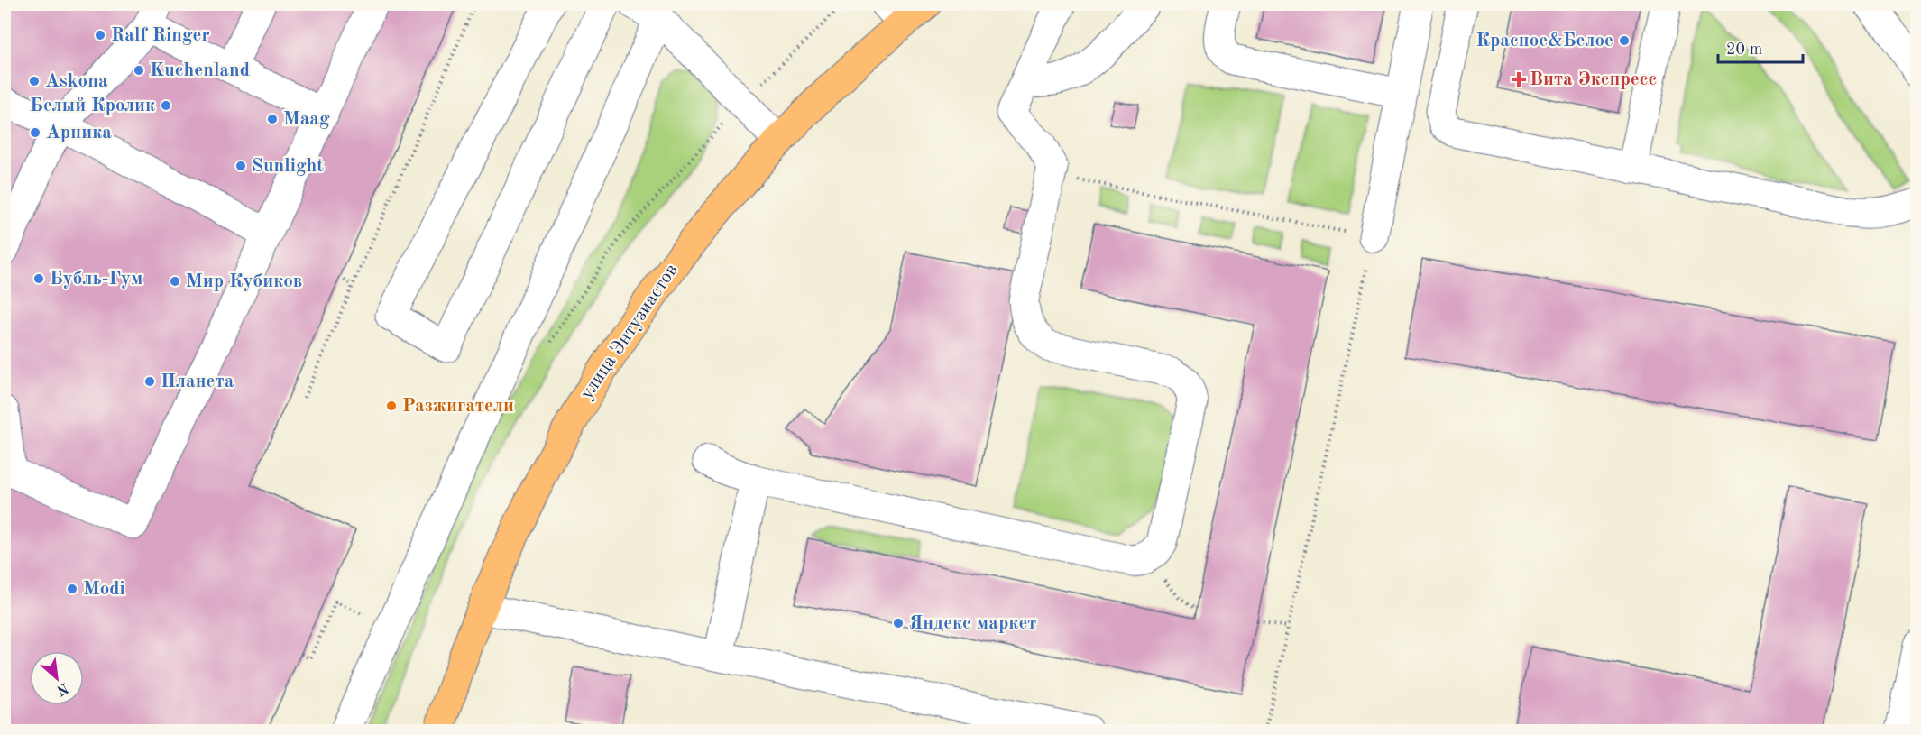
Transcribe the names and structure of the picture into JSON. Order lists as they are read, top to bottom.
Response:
{
  "streets": {
    "main road": ["улица Энтузиастов"]
  },
  "places": {
    "other": [
      "Ralf Ringer",
      "Красное&Белое",
      "Kuchenland",
      "Askona",
      "Белый Кролик",
      "Maag",
      "Арника",
      "Sunlight",
      "Бубль-Гум",
      "Мир Кубиков",
      "Планета",
      "Разжигатели",
      "Modi",
      "Яндекс маркет"
    ],
    "health": ["Вита Экспресс"]
  },
  "scale_bar": "20 m",
  "north": "bottom right"
}
